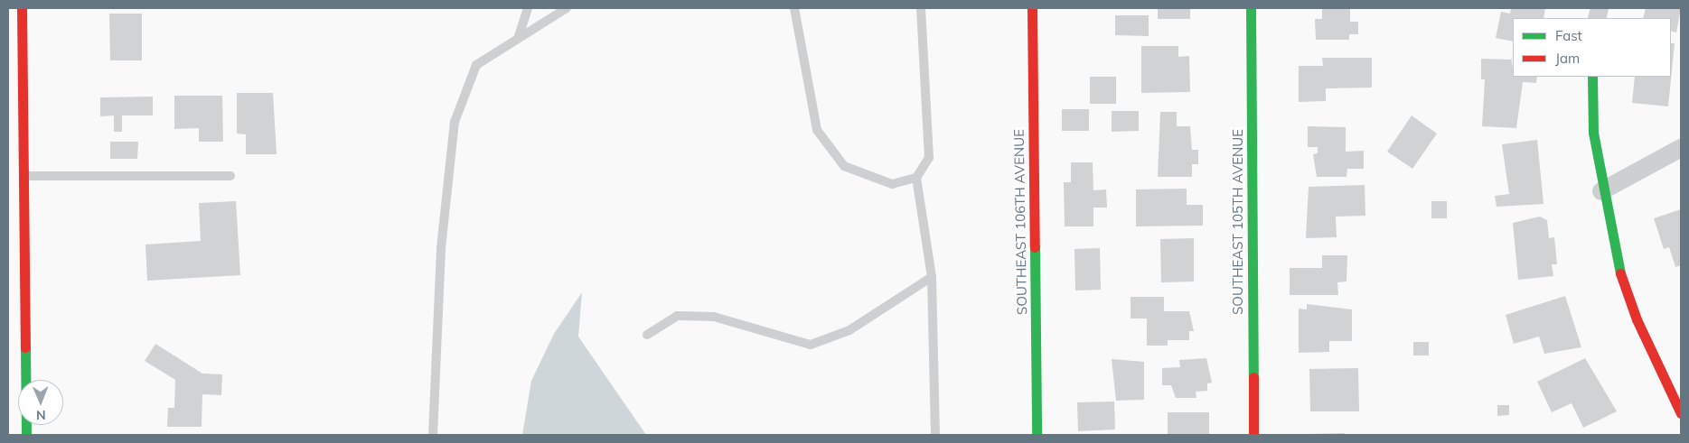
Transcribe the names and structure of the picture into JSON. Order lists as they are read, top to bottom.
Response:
{
  "streets": {
    "street": ["SOUTHEAST 106TH AVENUE", "SOUTHEAST 105TH AVENUE"]
  },
  "legend": ["Fast", "Jam"],
  "north": "bottom"
}
